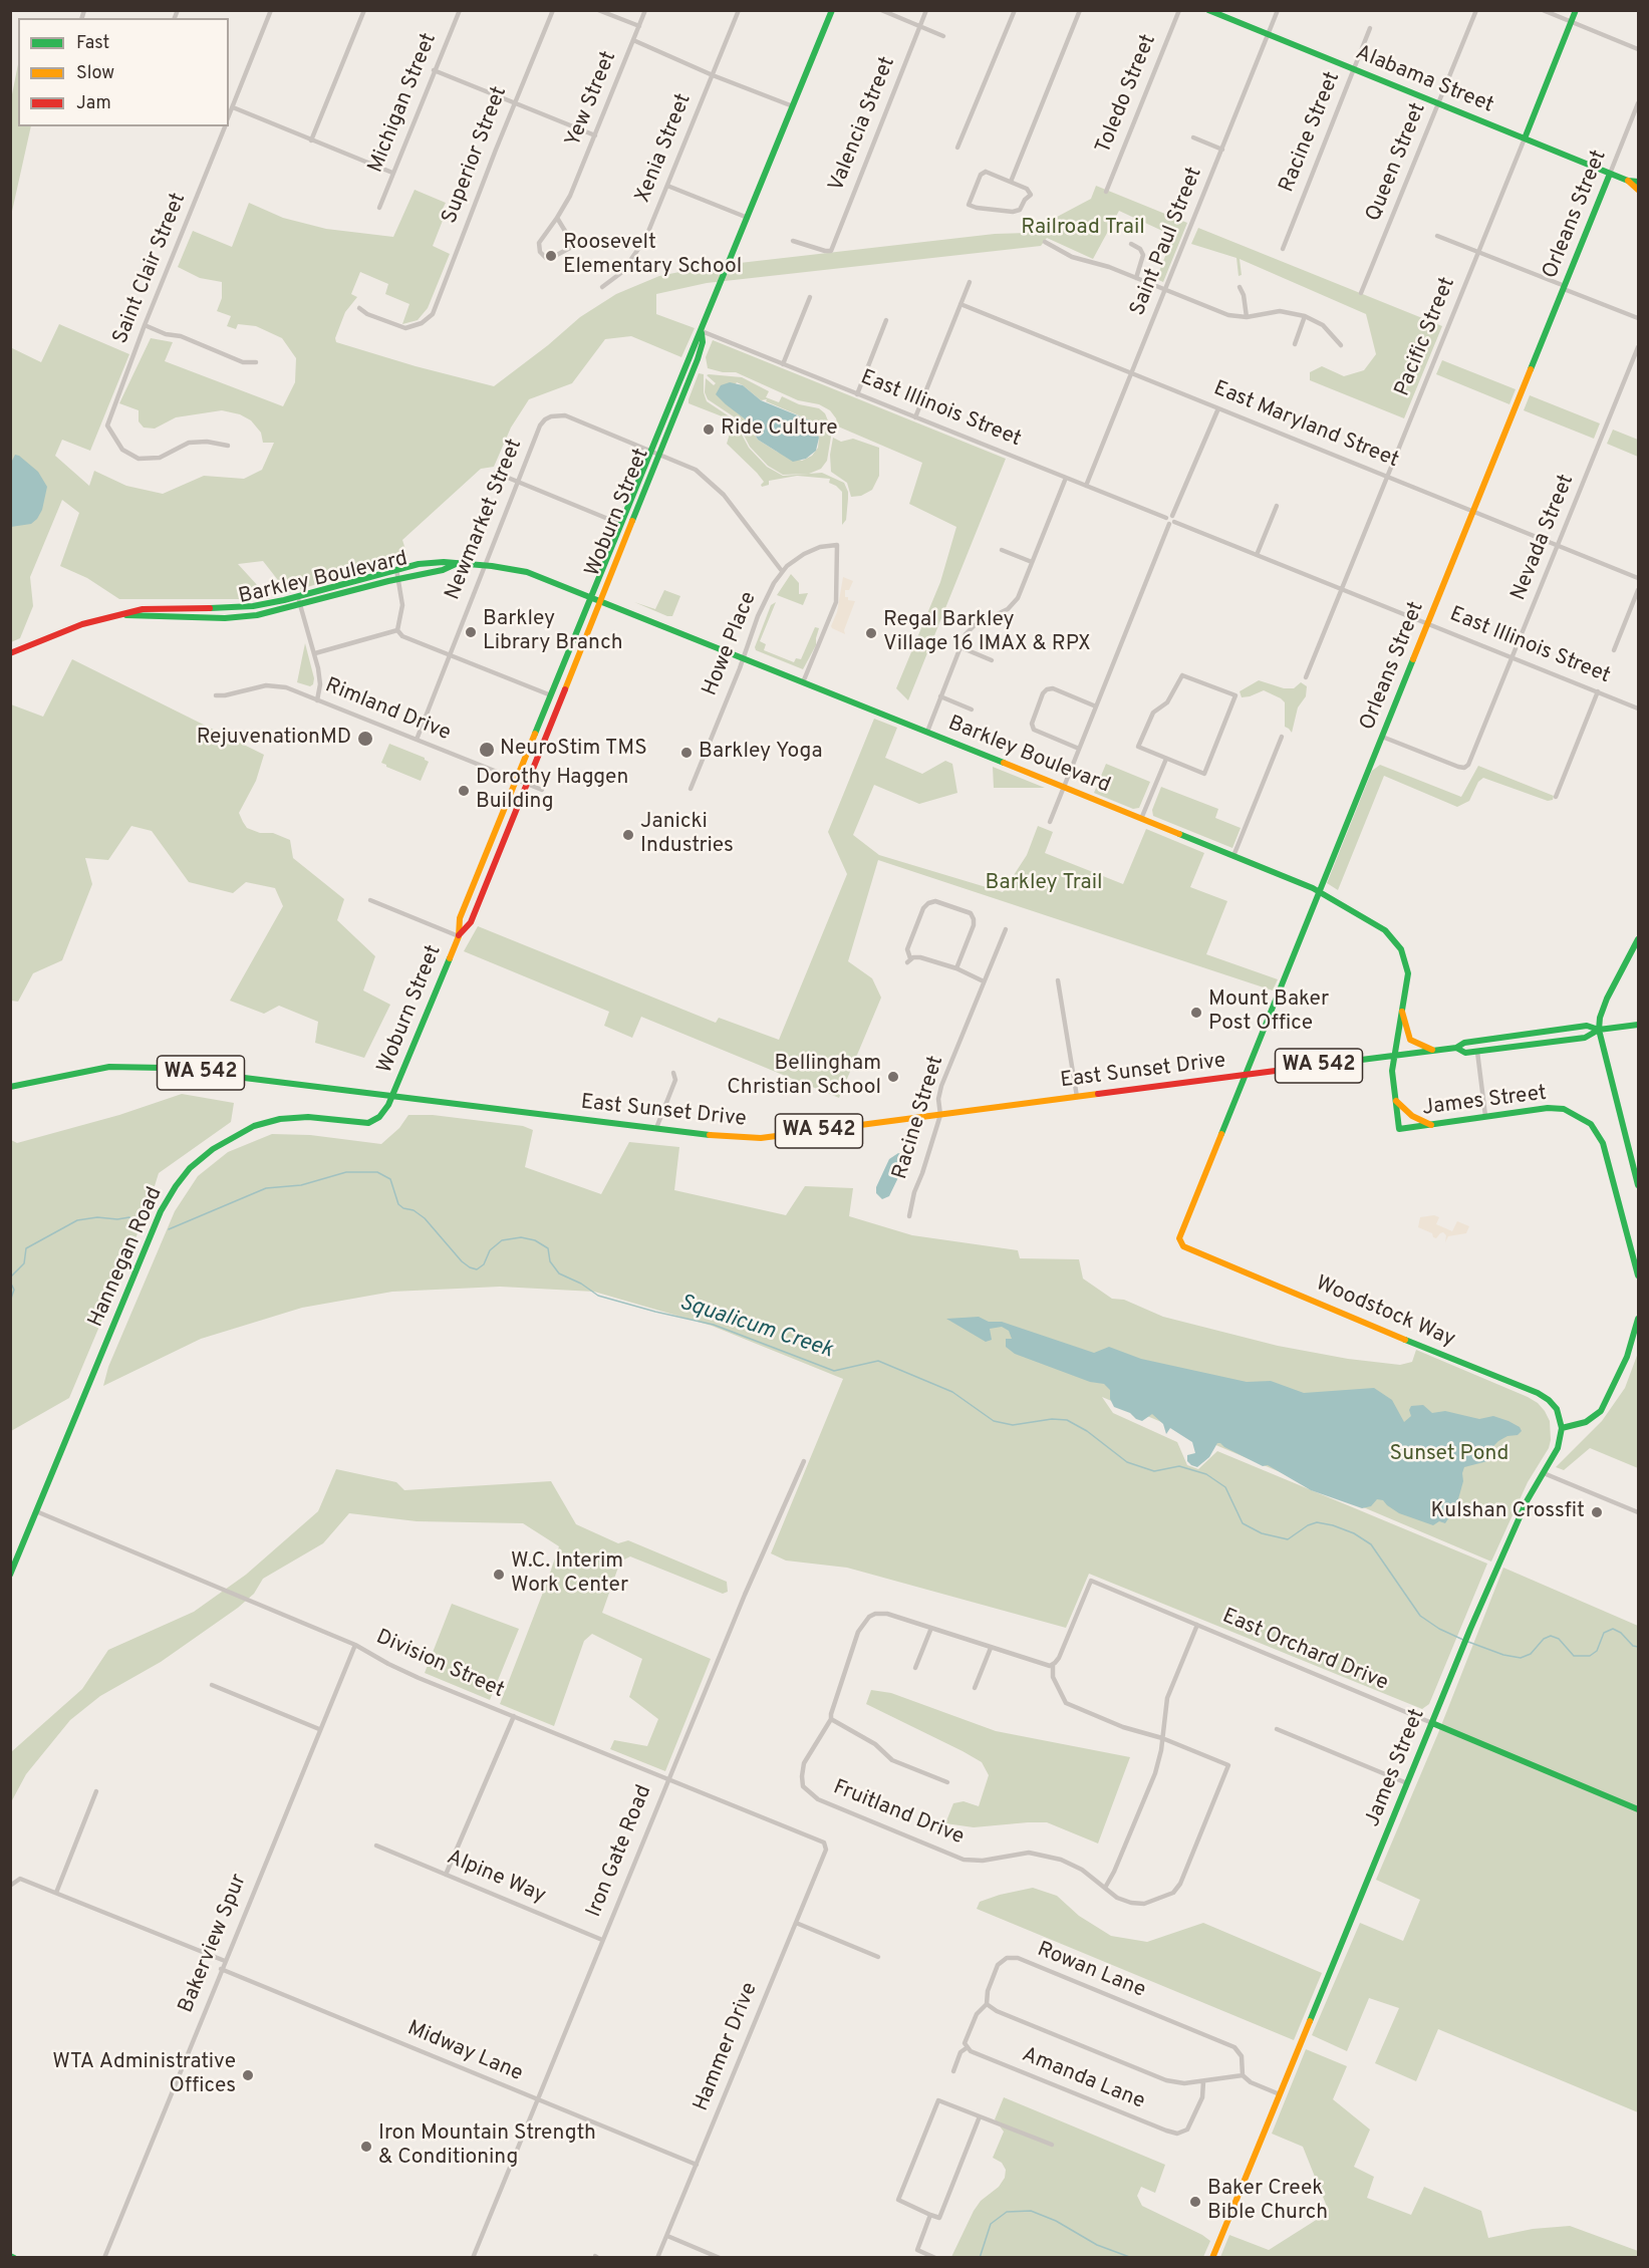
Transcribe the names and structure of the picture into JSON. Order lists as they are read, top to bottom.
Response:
{
  "streets": {
    "main road": [
      "Alabama Street",
      "Orleans Street",
      "Pacific Street",
      "Woburn Street",
      "Barkley Boulevard",
      "WA 542",
      "East Sunset Drive",
      "James Street",
      "Hannegan Road",
      "Woodstock Way",
      "East Orchard Drive"
    ],
    "street": [
      "Toledo Street",
      "Yew Street",
      "Michigan Street",
      "Valencia Street",
      "Racine Street",
      "Xenia Street",
      "Superior Street",
      "Queen Street",
      "Saint Paul Street",
      "Saint Clair Street",
      "East Illinois Street",
      "East Maryland Street",
      "Newmarket Street",
      "Nevada Street",
      "Howe Place",
      "Rimland Drive",
      "Division Street",
      "Fruitland Drive",
      "Iron Gate Road",
      "Alpine Way",
      "Bakerview Spur",
      "Rowan Lane",
      "Hammer Drive",
      "Midway Lane",
      "Amanda Lane"
    ]
  },
  "crossings": [
    ["Alabama Street", "Racine Street"],
    ["Alabama Street", "Queen Street"],
    ["Alabama Street", "Orleans Street"],
    ["Alabama Street", "Saint Paul Street"],
    ["Alabama Street", "Pacific Street"],
    ["Racine Street", "East Sunset Drive"],
    ["Orleans Street", "East Illinois Street"],
    ["Orleans Street", "East Maryland Street"],
    ["Orleans Street", "Nevada Street"],
    ["Orleans Street", "Barkley Boulevard"],
    ["Orleans Street", "East Sunset Drive"],
    ["Orleans Street", "Woodstock Way"],
    ["Saint Paul Street", "East Illinois Street"],
    ["Saint Paul Street", "East Maryland Street"],
    ["Pacific Street", "East Illinois Street"],
    ["Pacific Street", "East Maryland Street"],
    ["East Illinois Street", "Woburn Street"],
    ["East Illinois Street", "Nevada Street"],
    ["East Maryland Street", "Nevada Street"],
    ["Woburn Street", "Newmarket Street"],
    ["Woburn Street", "Barkley Boulevard"],
    ["Woburn Street", "Rimland Drive"],
    ["Woburn Street", "East Sunset Drive"],
    ["Woburn Street", "Hannegan Road"],
    ["Newmarket Street", "Barkley Boulevard"],
    ["Newmarket Street", "Howe Place"],
    ["Newmarket Street", "Rimland Drive"],
    ["Barkley Boulevard", "Howe Place"],
    ["Barkley Boulevard", "East Sunset Drive"],
    ["Barkley Boulevard", "James Street"],
    ["East Sunset Drive", "Hannegan Road"],
    ["James Street", "Woodstock Way"],
    ["James Street", "East Orchard Drive"],
    ["Hannegan Road", "Division Street"],
    ["East Orchard Drive", "Fruitland Drive"],
    ["Division Street", "Iron Gate Road"],
    ["Division Street", "Bakerview Spur"],
    ["Division Street", "Hammer Drive"],
    ["Iron Gate Road", "Alpine Way"],
    ["Iron Gate Road", "Midway Lane"],
    ["Bakerview Spur", "Midway Lane"],
    ["Hammer Drive", "Midway Lane"]
  ],
  "water": ["Squalicum Creek"],
  "parks": ["Railroad Trail", "Barkley Trail", "Sunset Pond"],
  "places": [
    "Roosevelt Elementary School",
    "Ride Culture",
    "Barkley Library Branch",
    "Regal Barkley Village 16 IMAX & RPX",
    "RejuvenationMD",
    "NeuroStim TMS",
    "Barkley Yoga",
    "Dorothy Haggen Building",
    "Janicki Industries",
    "Mount Baker Post Office",
    "Bellingham Christian School",
    "Kulshan Crossfit",
    "W.C. Interim Work Center",
    "WTA Administrative Offices",
    "Iron Mountain Strength & Conditioning",
    "Baker Creek Bible Church"
  ],
  "legend": ["Fast", "Slow", "Jam"]
}
